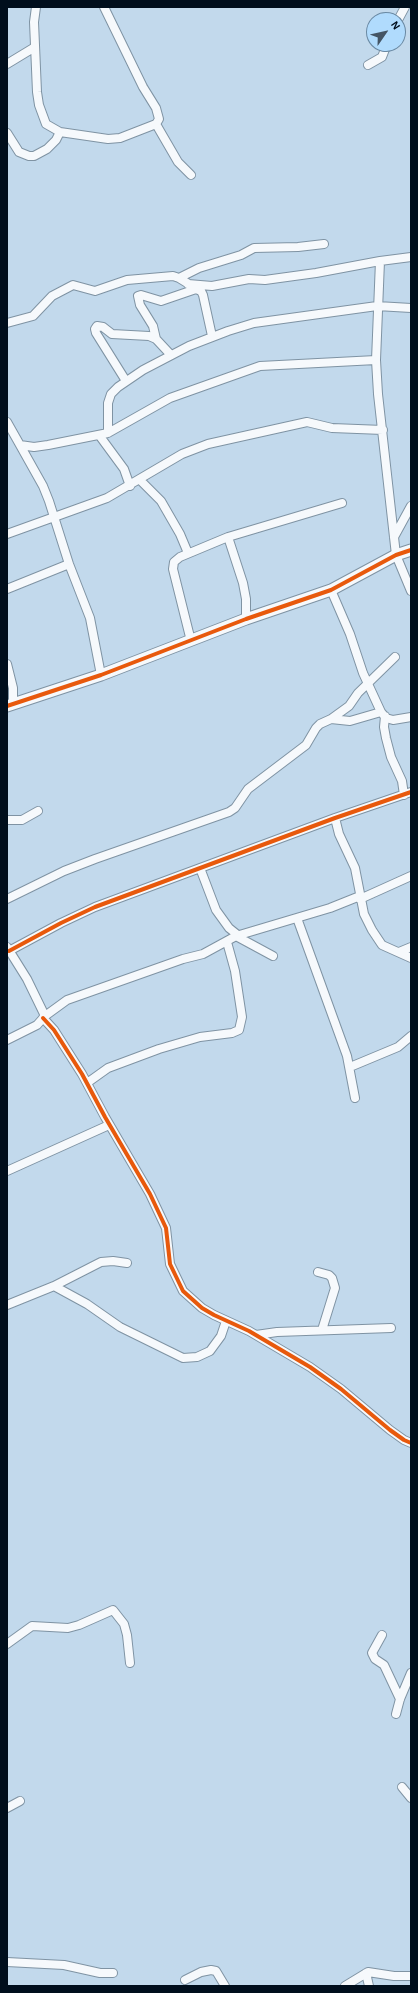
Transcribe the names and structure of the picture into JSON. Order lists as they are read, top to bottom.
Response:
{
  "north": "top right"
}
